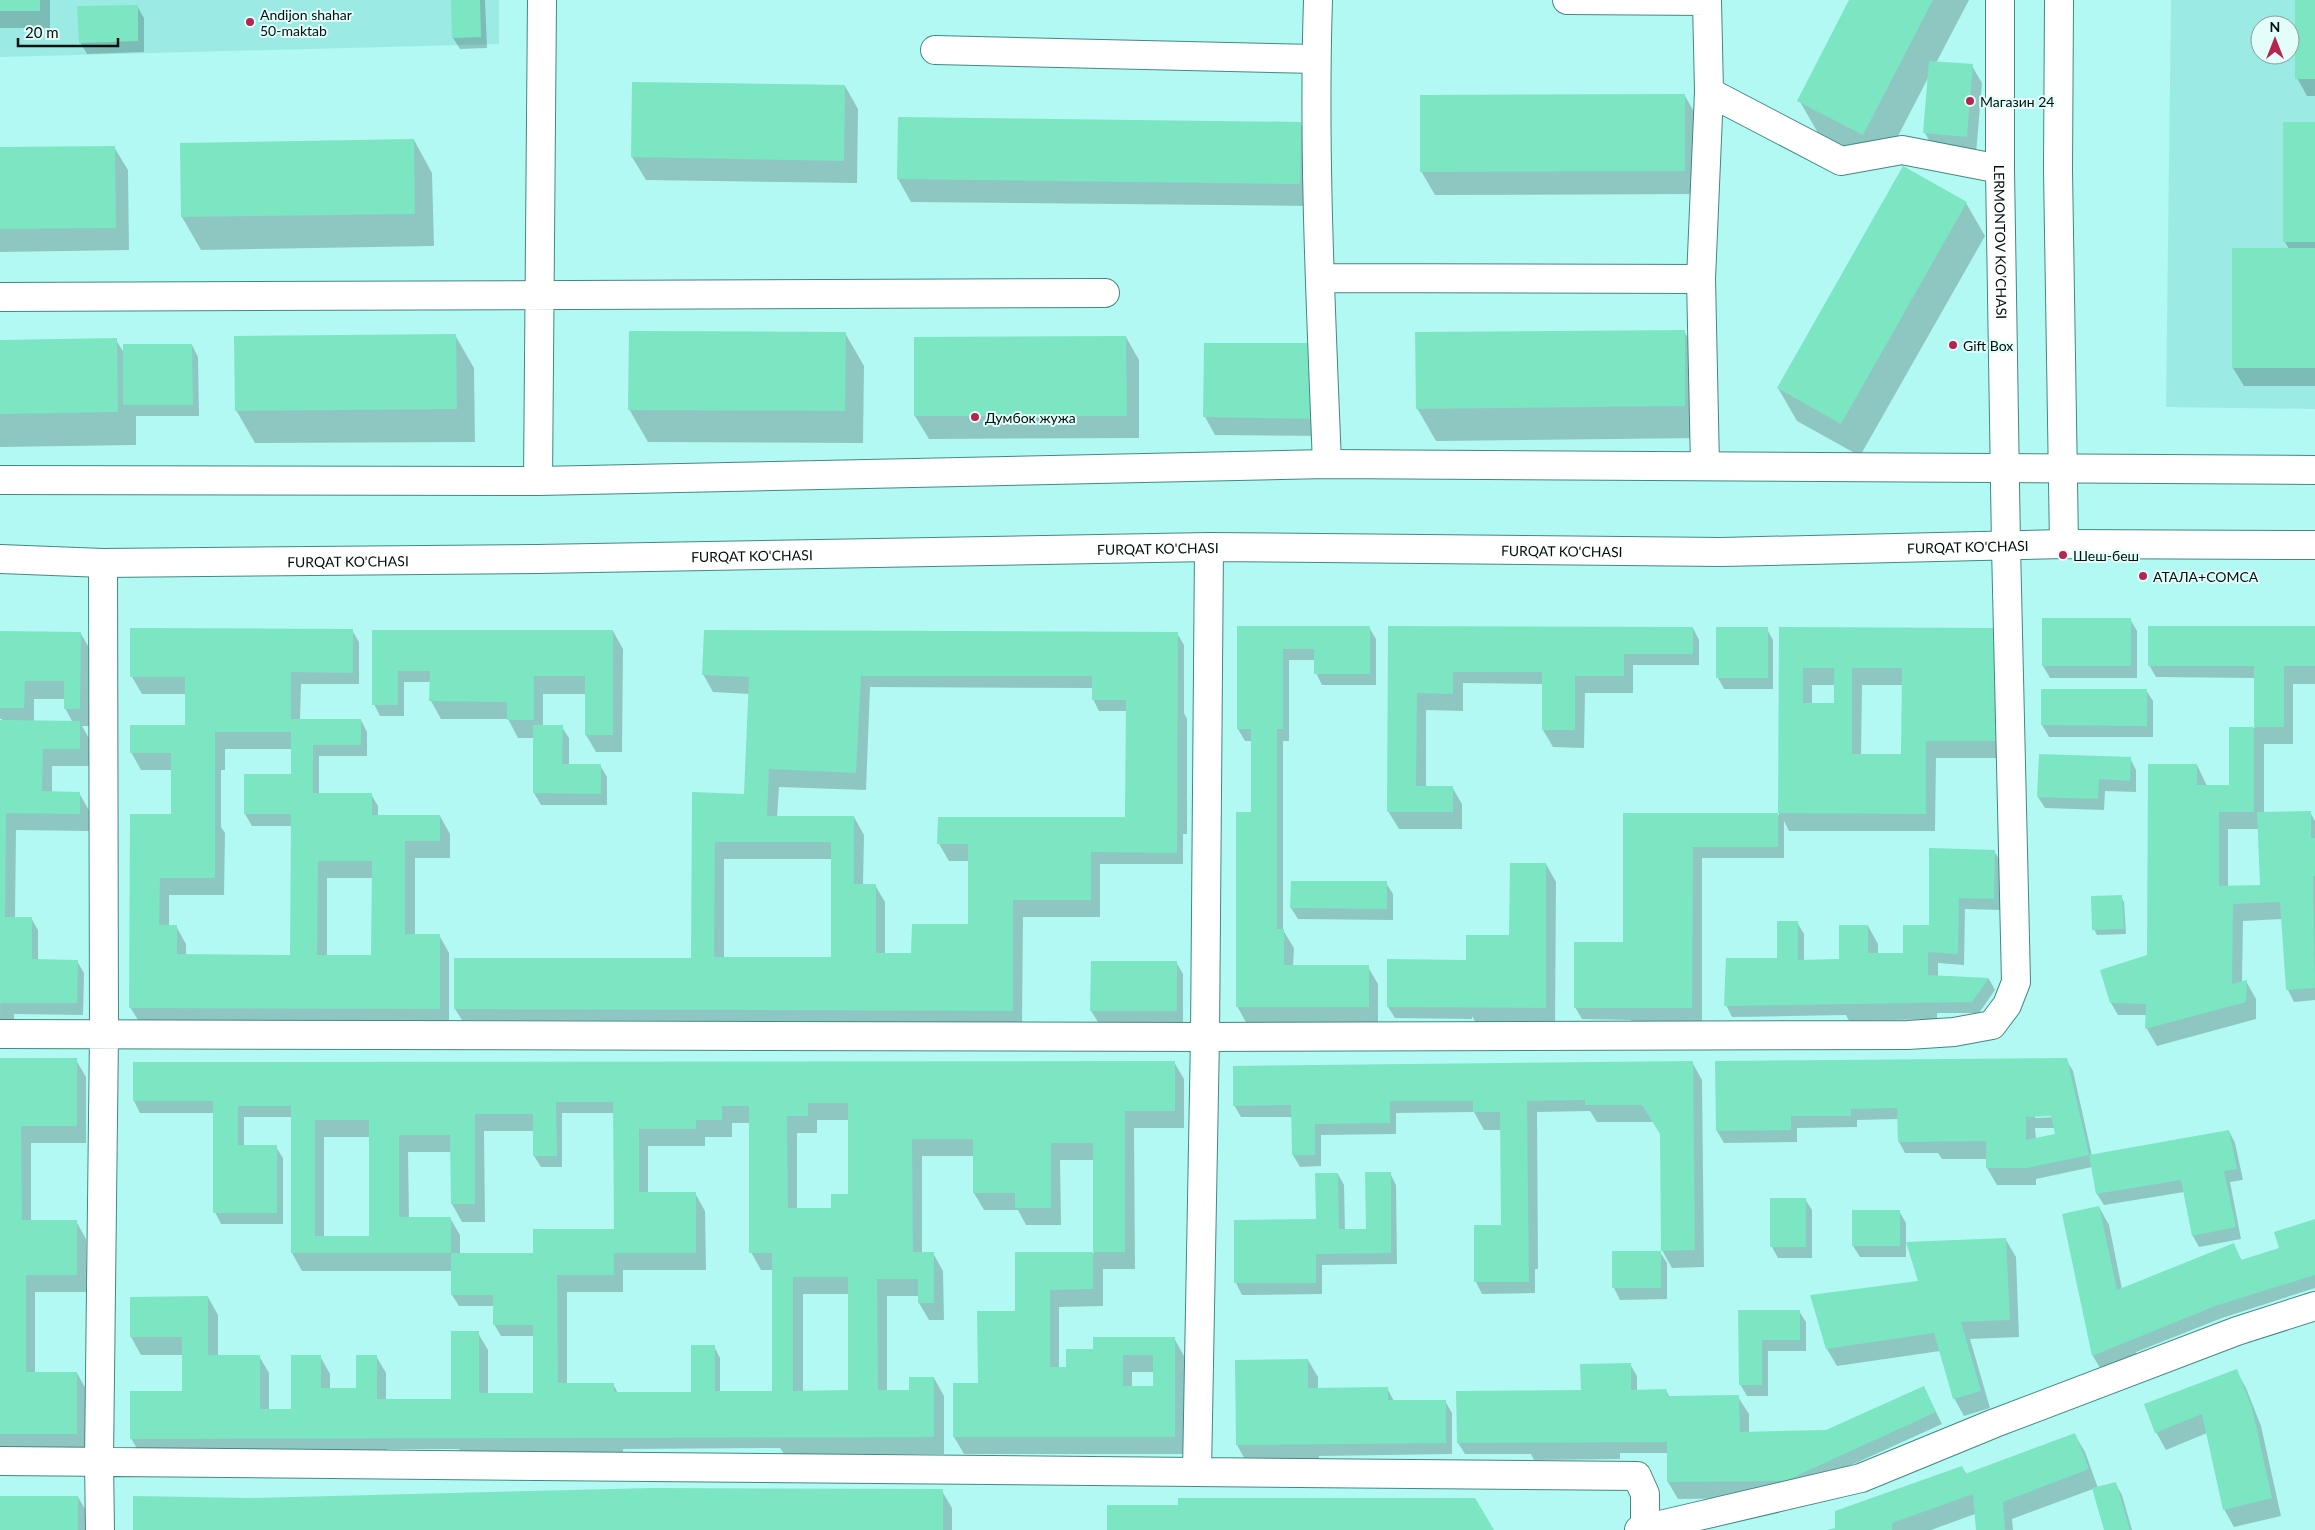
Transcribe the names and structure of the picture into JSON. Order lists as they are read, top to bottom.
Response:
{
  "streets": {
    "street": ["LERMONTOV KO’CHASI", "FURQAT KO'CHASI"]
  },
  "crossings": [
    ["LERMONTOV KO’CHASI", "FURQAT KO'CHASI"]
  ],
  "places": [
    "Andijon shahar 50-maktab",
    "Магазин 24",
    "Gift Box",
    "Думбок жужа",
    "Шеш-беш",
    "АТАЛА+СОМСА"
  ],
  "scale_bar": "20 m",
  "north": "top"
}
